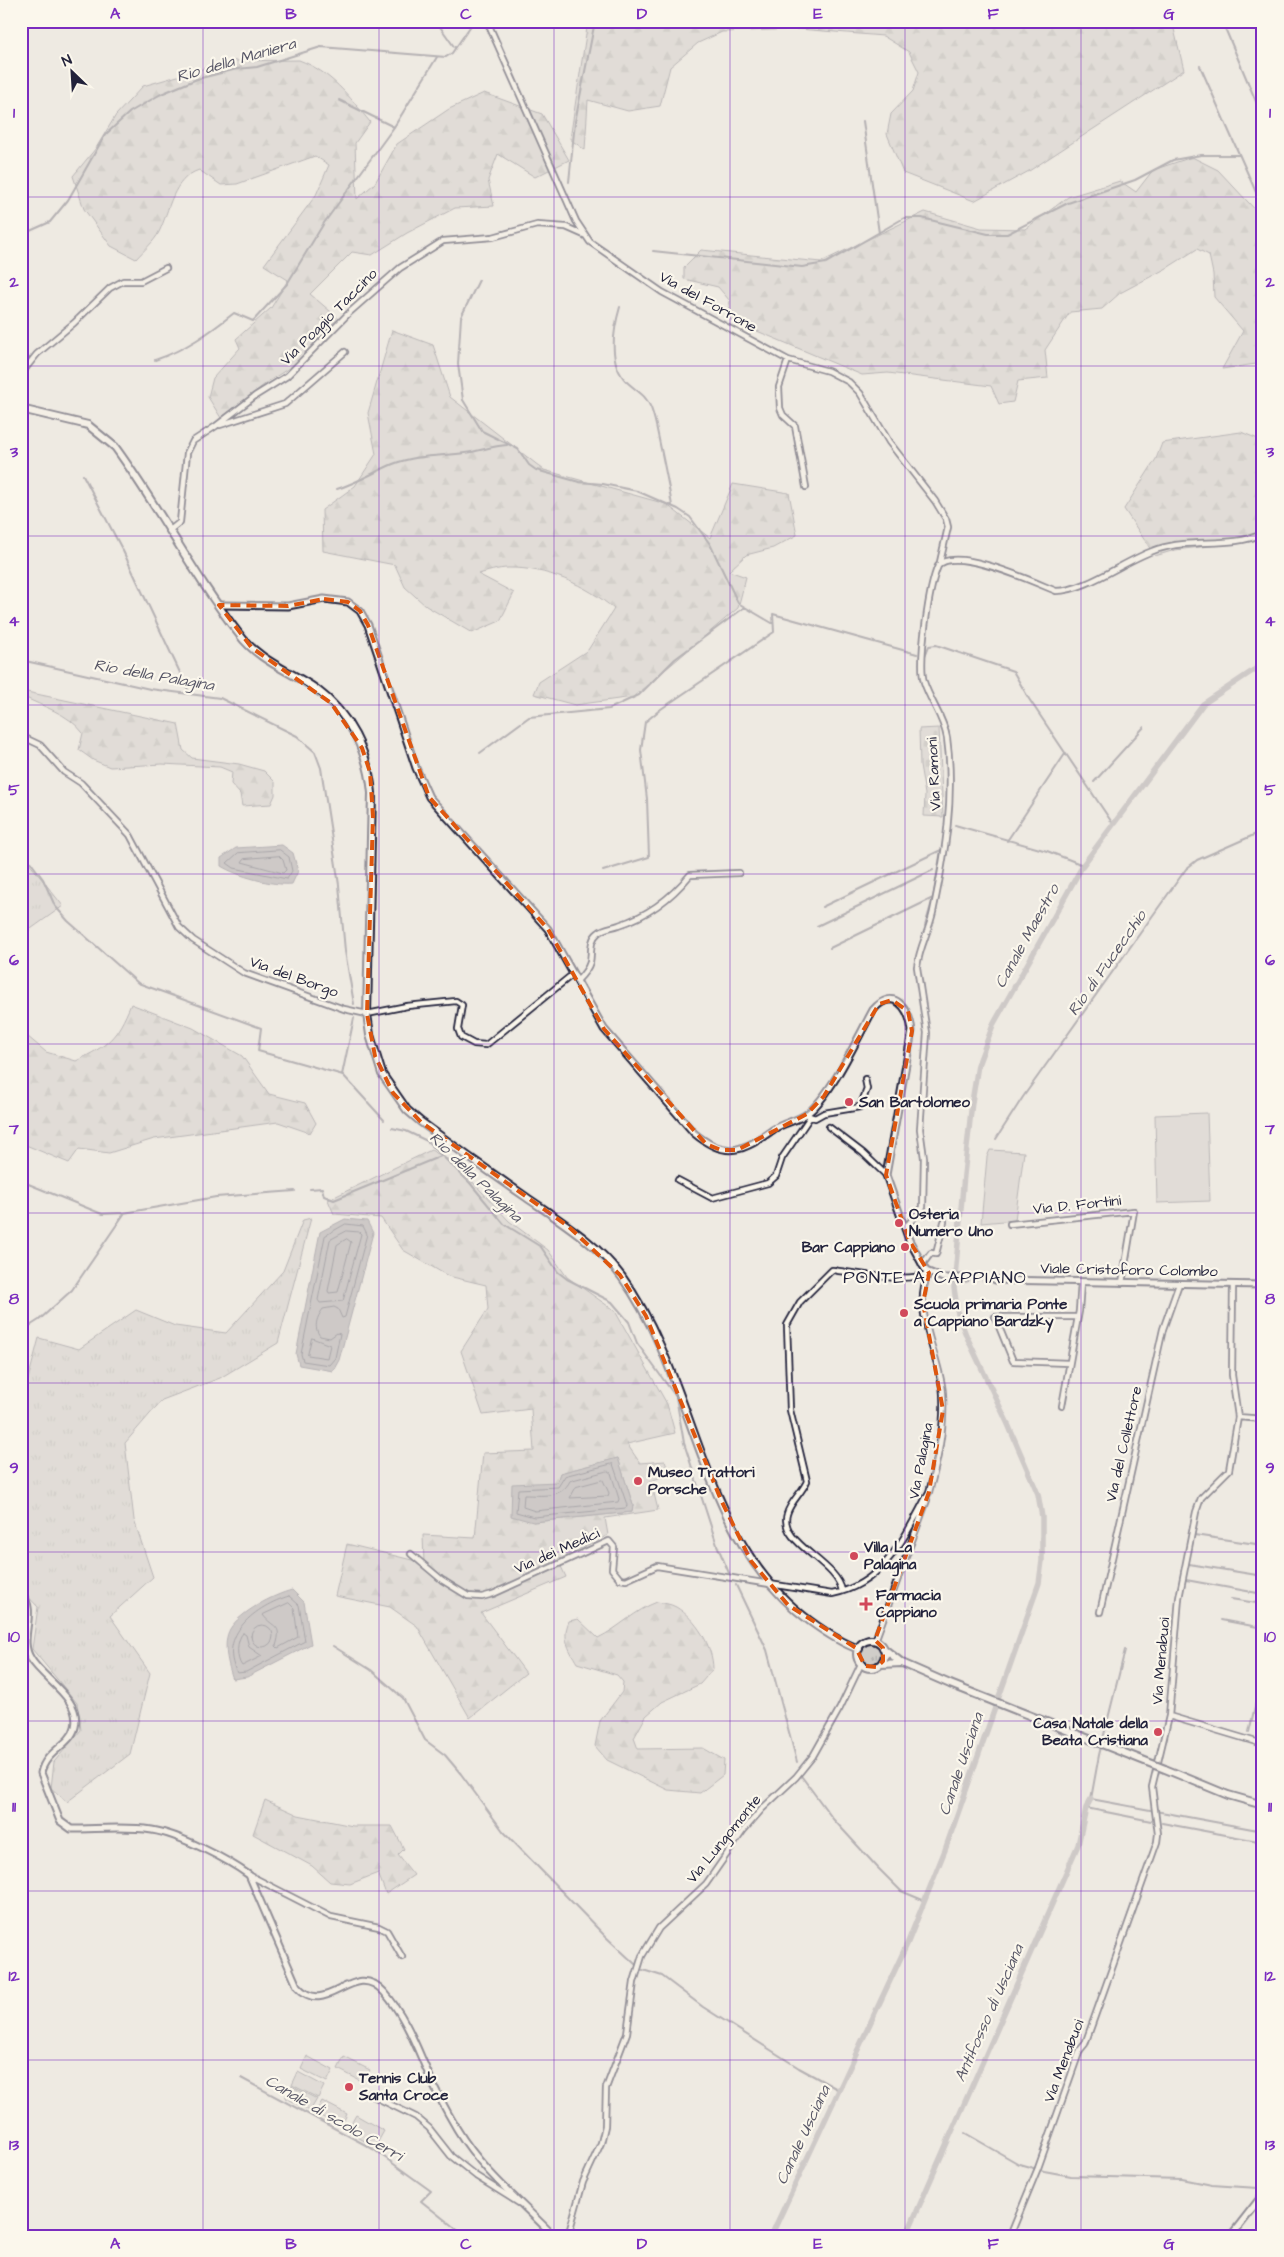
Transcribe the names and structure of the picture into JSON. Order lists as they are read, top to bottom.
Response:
{
  "streets": {
    "street": [
      "Via del Forrone",
      "Via Poggio Taccino",
      "Via Ramoni",
      "Via del Borgo",
      "Via D. Fortini",
      "Viale Cristoforo Colombo",
      "Via del Collettore",
      "Via Palagina",
      "Via dei Medici",
      "Via Menabuoi",
      "Via Lungomonte"
    ]
  },
  "crossings": [
    ["Via del Forrone", "Via Poggio Taccino"],
    ["Via del Forrone", "Via Ramoni"],
    ["Via D. Fortini", "Viale Cristoforo Colombo"],
    ["Viale Cristoforo Colombo", "Via del Collettore"],
    ["Viale Cristoforo Colombo", "Via Menabuoi"],
    ["Via Palagina", "Via Lungomonte"]
  ],
  "districts": ["PONTE A CAPPIANO"],
  "water": [
    "Rio della Maniera",
    "Rio della Palagina",
    "Canale Maestro",
    "Rio di Fucecchio",
    "Canale Usciana",
    "Antifosso di Usciana",
    "Canale di scolo Cerri"
  ],
  "places": {
    "other": [
      "San Bartolomeo",
      "Osteria Numero Uno",
      "Bar Cappiano",
      "Scuola primaria Ponte a Cappiano Bardzky",
      "Museo Trattori Porsche",
      "Villa La Palagina",
      "Casa Natale della Beata Cristiana",
      "Tennis Club Santa Croce"
    ],
    "health": ["Farmacia Cappiano"]
  },
  "north": "top left",
  "grid": {
    "columns": [
      "A",
      "B",
      "C",
      "D",
      "E",
      "F",
      "G"
    ],
    "rows": [
      "1",
      "2",
      "3",
      "4",
      "5",
      "6",
      "7",
      "8",
      "9",
      "10",
      "11",
      "12",
      "13"
    ]
  }
}
